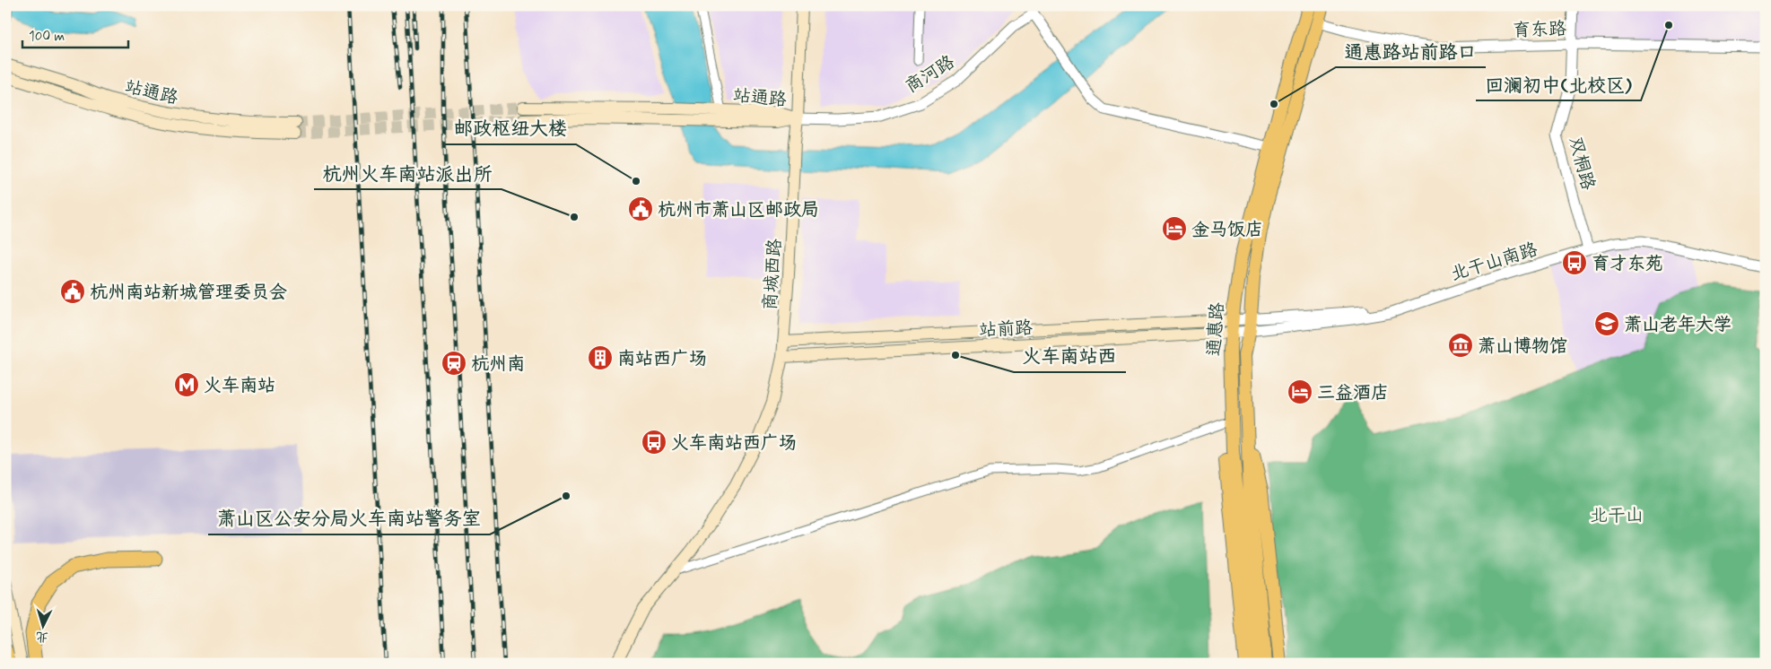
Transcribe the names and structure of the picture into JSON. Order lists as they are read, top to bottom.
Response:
{
  "streets": {
    "main road": [
      "站通路",
      "商城西路",
      "站前路",
      "通惠路"
    ],
    "street": [
      "育东路",
      "商河路",
      "双桐路",
      "北干山南路"
    ]
  },
  "crossings": [
    ["育东路", "双桐路"],
    ["育东路", "通惠路"],
    ["商河路", "站通路"],
    ["商河路", "商城西路"],
    ["站通路", "商城西路"],
    ["双桐路", "北干山南路"],
    ["北干山南路", "站前路"],
    ["北干山南路", "通惠路"],
    ["商城西路", "站前路"],
    ["站前路", "通惠路"]
  ],
  "parks": ["北干山"],
  "places": {
    "other": [
      "回澜初中(北校区)",
      "通惠路站前路口",
      "邮政枢纽大楼",
      "杭州火车南站派出所",
      "火车南站西",
      "萧山区公安分局火车南站警务室"
    ],
    "public building": ["杭州市萧山区邮政局", "杭州南站新城管理委员会"],
    "hotel": ["金马饭店", "三益酒店"],
    "bus stop": ["育才东苑", "火车南站西广场"],
    "school or university": ["萧山老年大学"],
    "museum": ["萧山博物馆"],
    "building": ["南站西广场"],
    "station": ["杭州南"],
    "metro station": ["火车南站"]
  },
  "scale_bar": "100 m",
  "north": "bottom"
}
